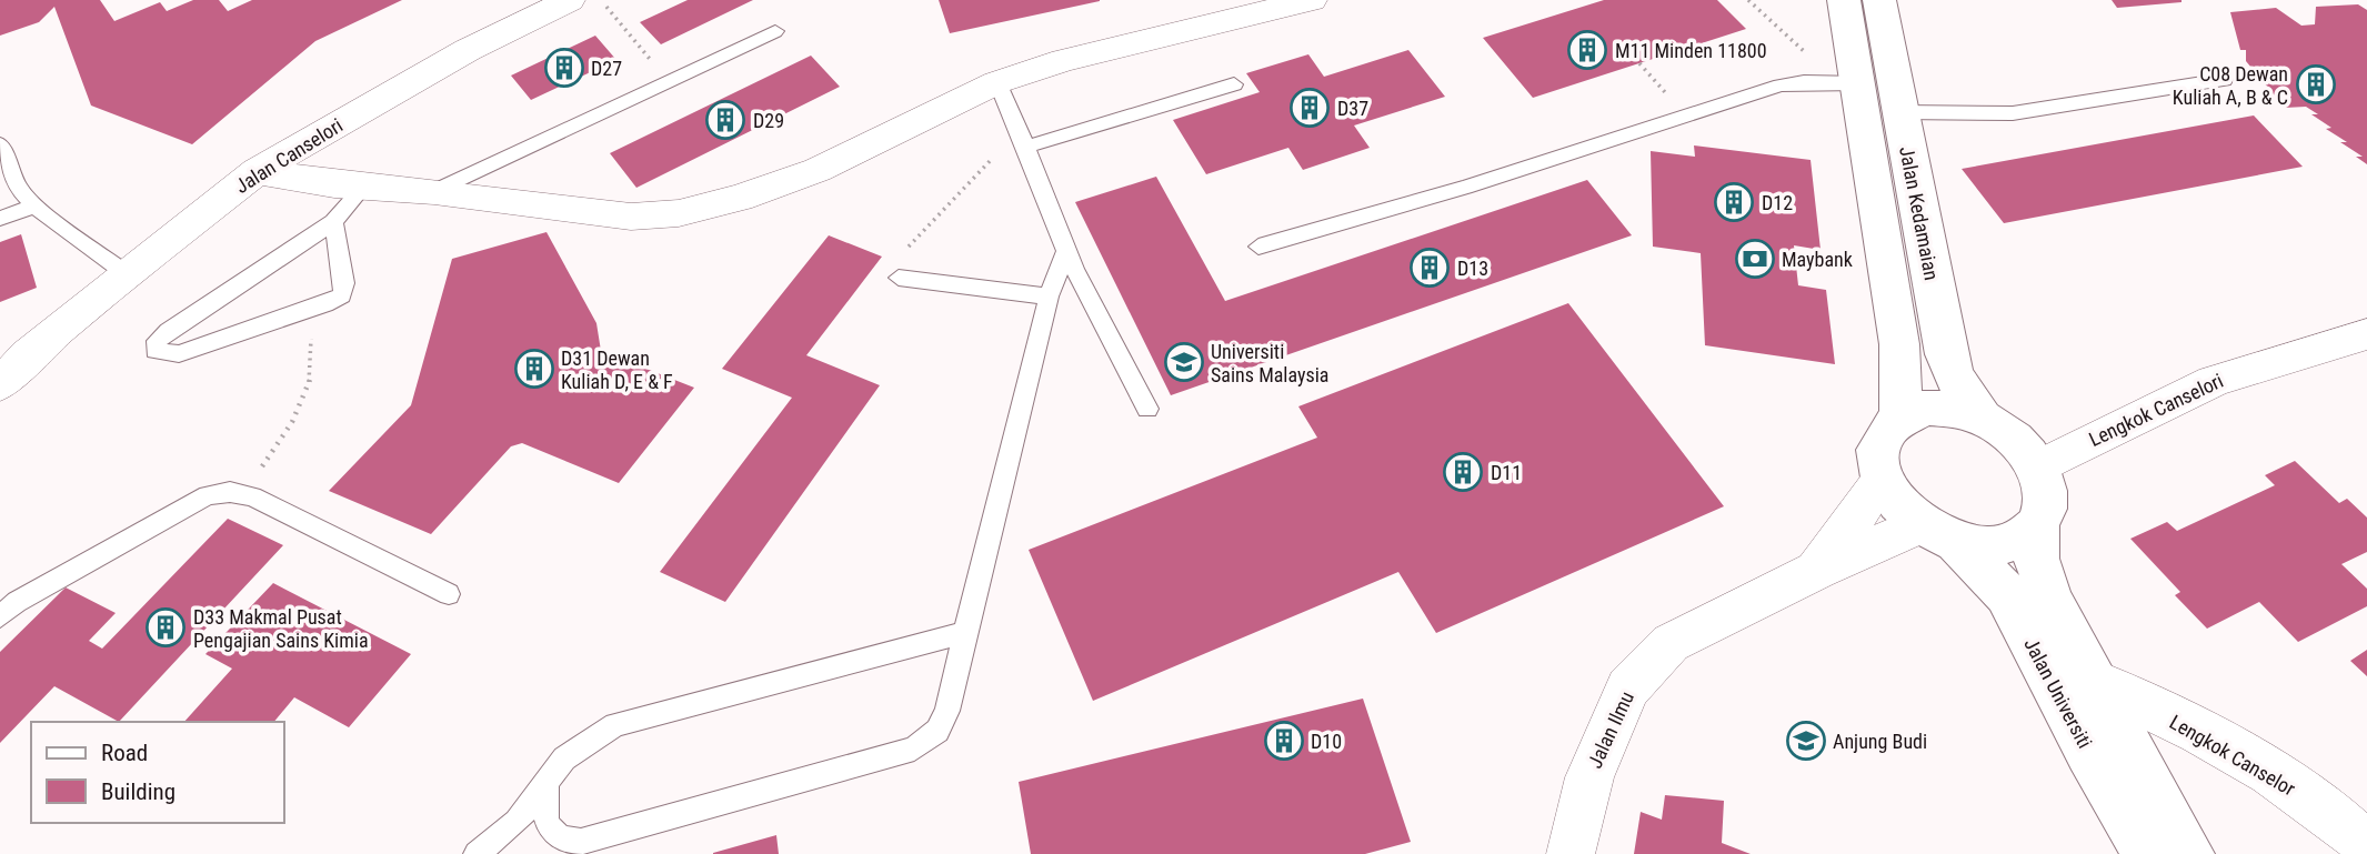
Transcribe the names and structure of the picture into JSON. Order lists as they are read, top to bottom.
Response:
{
  "streets": {
    "street": [
      "Jalan Canselori",
      "Jalan Kedamaian",
      "Lengkok Canselori",
      "Jalan Universiti",
      "Jalan Ilmu",
      "Lengkok Canselor"
    ]
  },
  "crossings": [
    ["Jalan Kedamaian", "Lengkok Canselori"],
    ["Jalan Kedamaian", "Jalan Universiti"],
    ["Jalan Kedamaian", "Jalan Ilmu"],
    ["Lengkok Canselori", "Jalan Universiti"],
    ["Lengkok Canselori", "Jalan Ilmu"],
    ["Jalan Universiti", "Jalan Ilmu"],
    ["Jalan Universiti", "Lengkok Canselor"]
  ],
  "places": {
    "building": [
      "M11 Minden 11800",
      "D27",
      "C08 Dewan Kuliah A, B & C",
      "D37",
      "D29",
      "D12",
      "D13",
      "D31 Dewan Kuliah D, E & F",
      "D11",
      "D33 Makmal Pusat Pengajian Sains Kimia",
      "D10"
    ],
    "bank": ["Maybank"],
    "school or university": ["Universiti Sains Malaysia", "Anjung Budi"]
  },
  "legend": ["Road", "Building"]
}
